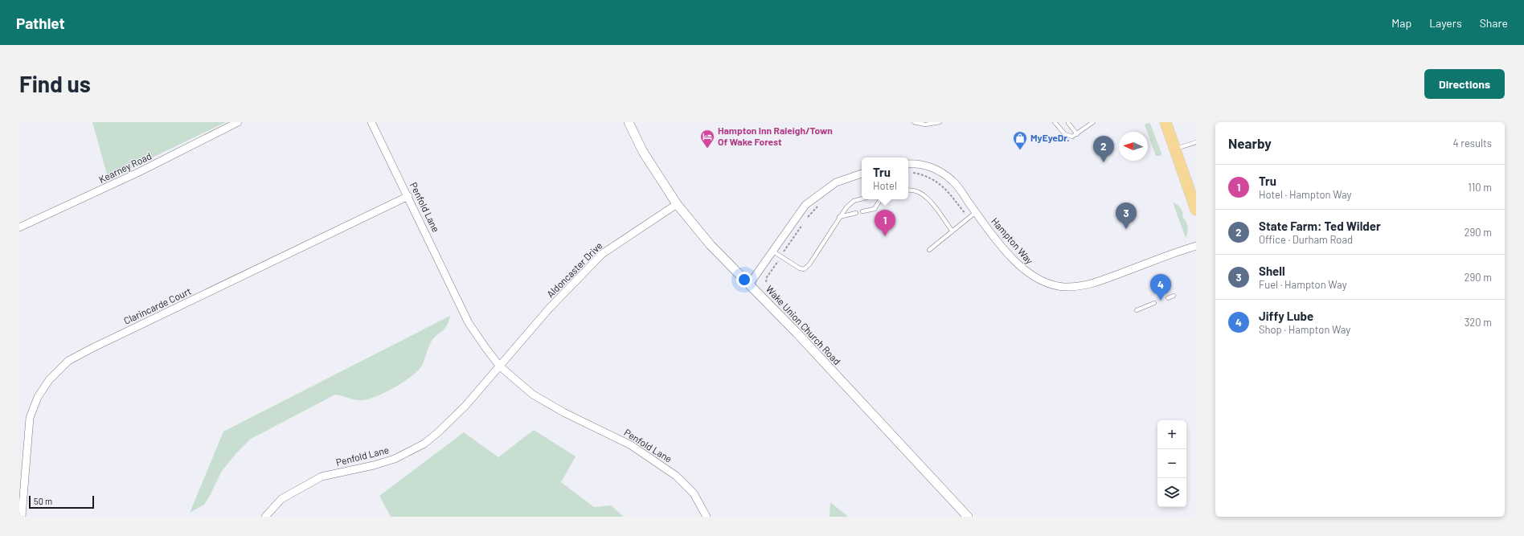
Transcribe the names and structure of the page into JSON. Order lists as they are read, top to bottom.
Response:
{
  "streets": {
    "street": [
      "Kearney Road",
      "Penfold Lane",
      "Hampton Way",
      "Aldoncaster Drive",
      "Clarincarde Court",
      "Wake Union Church Road"
    ]
  },
  "crossings": [
    ["Penfold Lane", "Aldoncaster Drive"],
    ["Penfold Lane", "Clarincarde Court"],
    ["Aldoncaster Drive", "Wake Union Church Road"]
  ],
  "places": {
    "hotel": ["Hampton Inn Raleigh/Town Of Wake Forest"],
    "shop": ["MyEyeDr."]
  },
  "scale_bar": "50 m",
  "north": "left",
  "page": {
    "header": "Pathlet",
    "nav": ["Map", "Layers", "Share"],
    "buttons": "Directions",
    "title": "Find us",
    "heading": ["Nearby", "4 results"],
    "pins": [
      "2",
      "3",
      "1",
      "4"
    ],
    "popup": ["Tru", "Hotel"],
    "list": [
      {
        "mark": "1",
        "name": "Tru",
        "note": "Hotel · Hampton Way",
        "value": "110 m"
      },
      {
        "mark": "2",
        "name": "State Farm: Ted Wilder",
        "note": "Office · Durham Road",
        "value": "290 m"
      },
      {
        "mark": "3",
        "name": "Shell",
        "note": "Fuel · Hampton Way",
        "value": "290 m"
      },
      {
        "mark": "4",
        "name": "Jiffy Lube",
        "note": "Shop · Hampton Way",
        "value": "320 m"
      }
    ],
    "map_buttons": ["+", "−"],
    "scale": "50 m"
  }
}
